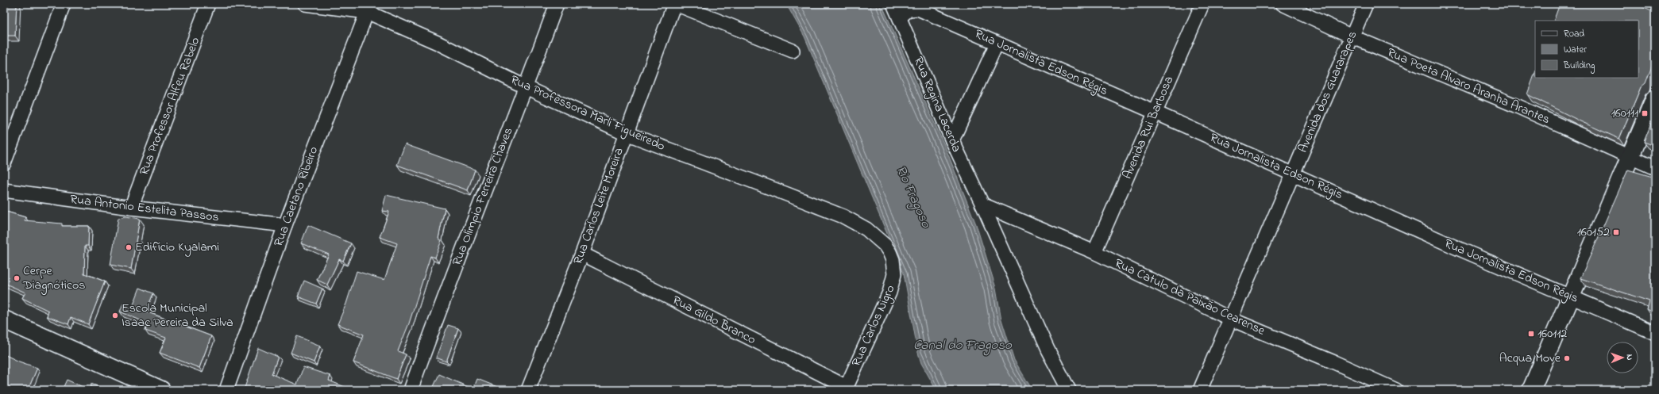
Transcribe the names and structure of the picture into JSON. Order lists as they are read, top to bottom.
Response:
{
  "streets": {
    "street": [
      "Rua Jornalista Edson Régis",
      "Rua Poeta Alvaro Aranha Arantes",
      "Avenida dos Guararapes",
      "Rua Regina Lacerda",
      "Rua Professor Alfeu Rabelo",
      "Rua Professora Marli Figueiredo",
      "Avenida Rui Barbosa",
      "Rua Caetano Ribeiro",
      "Rua Olímpio Ferreira Chaves",
      "Rua Carlos Leite Moreira",
      "Rua Antonio Estelita Passos",
      "Rua Catulo da Paixão Cearense",
      "Rua Gildo Branco",
      "Rua Carlos Nigro"
    ]
  },
  "crossings": [
    ["Rua Jornalista Edson Régis", "Avenida dos Guararapes"],
    ["Rua Jornalista Edson Régis", "Rua Regina Lacerda"],
    ["Rua Jornalista Edson Régis", "Avenida Rui Barbosa"],
    ["Rua Poeta Alvaro Aranha Arantes", "Avenida dos Guararapes"],
    ["Avenida dos Guararapes", "Rua Catulo da Paixão Cearense"],
    ["Rua Regina Lacerda", "Rua Catulo da Paixão Cearense"],
    ["Rua Professor Alfeu Rabelo", "Rua Antonio Estelita Passos"],
    ["Rua Professora Marli Figueiredo", "Rua Caetano Ribeiro"],
    ["Rua Professora Marli Figueiredo", "Rua Olímpio Ferreira Chaves"],
    ["Rua Professora Marli Figueiredo", "Rua Carlos Leite Moreira"],
    ["Rua Professora Marli Figueiredo", "Rua Carlos Nigro"],
    ["Avenida Rui Barbosa", "Rua Catulo da Paixão Cearense"],
    ["Rua Caetano Ribeiro", "Rua Antonio Estelita Passos"],
    ["Rua Carlos Leite Moreira", "Rua Gildo Branco"],
    ["Rua Gildo Branco", "Rua Carlos Nigro"]
  ],
  "water": ["Rio Fragoso", "Canal do Fragoso"],
  "places": {
    "transit": ["160111", "160152", "160112"],
    "other": [
      "Edifício Kyalami",
      "Cerpe Diagnóticos",
      "Escola Municipal Isaac Pereira da Silva",
      "Acqua Move"
    ]
  },
  "legend": ["Road", "Water", "Building"],
  "north": "right"
}
